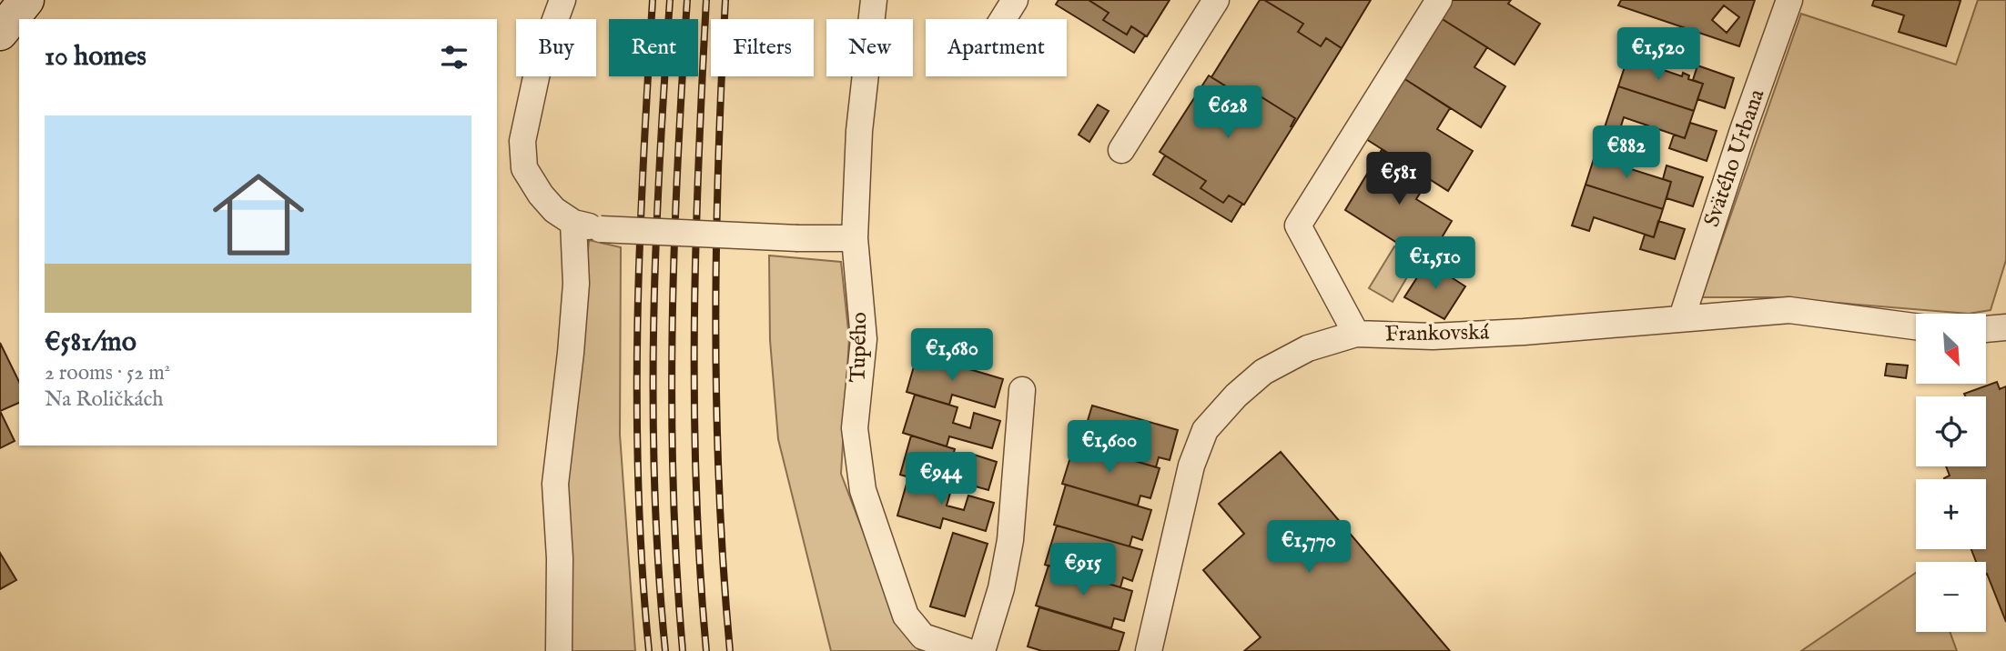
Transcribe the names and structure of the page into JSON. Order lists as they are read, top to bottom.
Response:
{
  "streets": {
    "street": ["Svätého Urbana", "Frankovská", "Tupého"]
  },
  "crossings": [
    ["Svätého Urbana", "Frankovská"]
  ],
  "north": "bottom right",
  "page": {
    "chip": [
      "Buy",
      "Rent",
      "Filters",
      "New",
      "Apartment"
    ],
    "heading": "10 homes",
    "price": [
      "€1,520",
      "€628",
      "€882",
      "€581",
      "€1,510",
      "€1,680",
      "€1,600",
      "€944",
      "€1,770",
      "€915"
    ],
    "list": [
      {
        "name": "€581/mo",
        "note": "2 rooms · 52 m² · Na Roličkách"
      }
    ],
    "map_buttons": ["+", "−"]
  }
}
